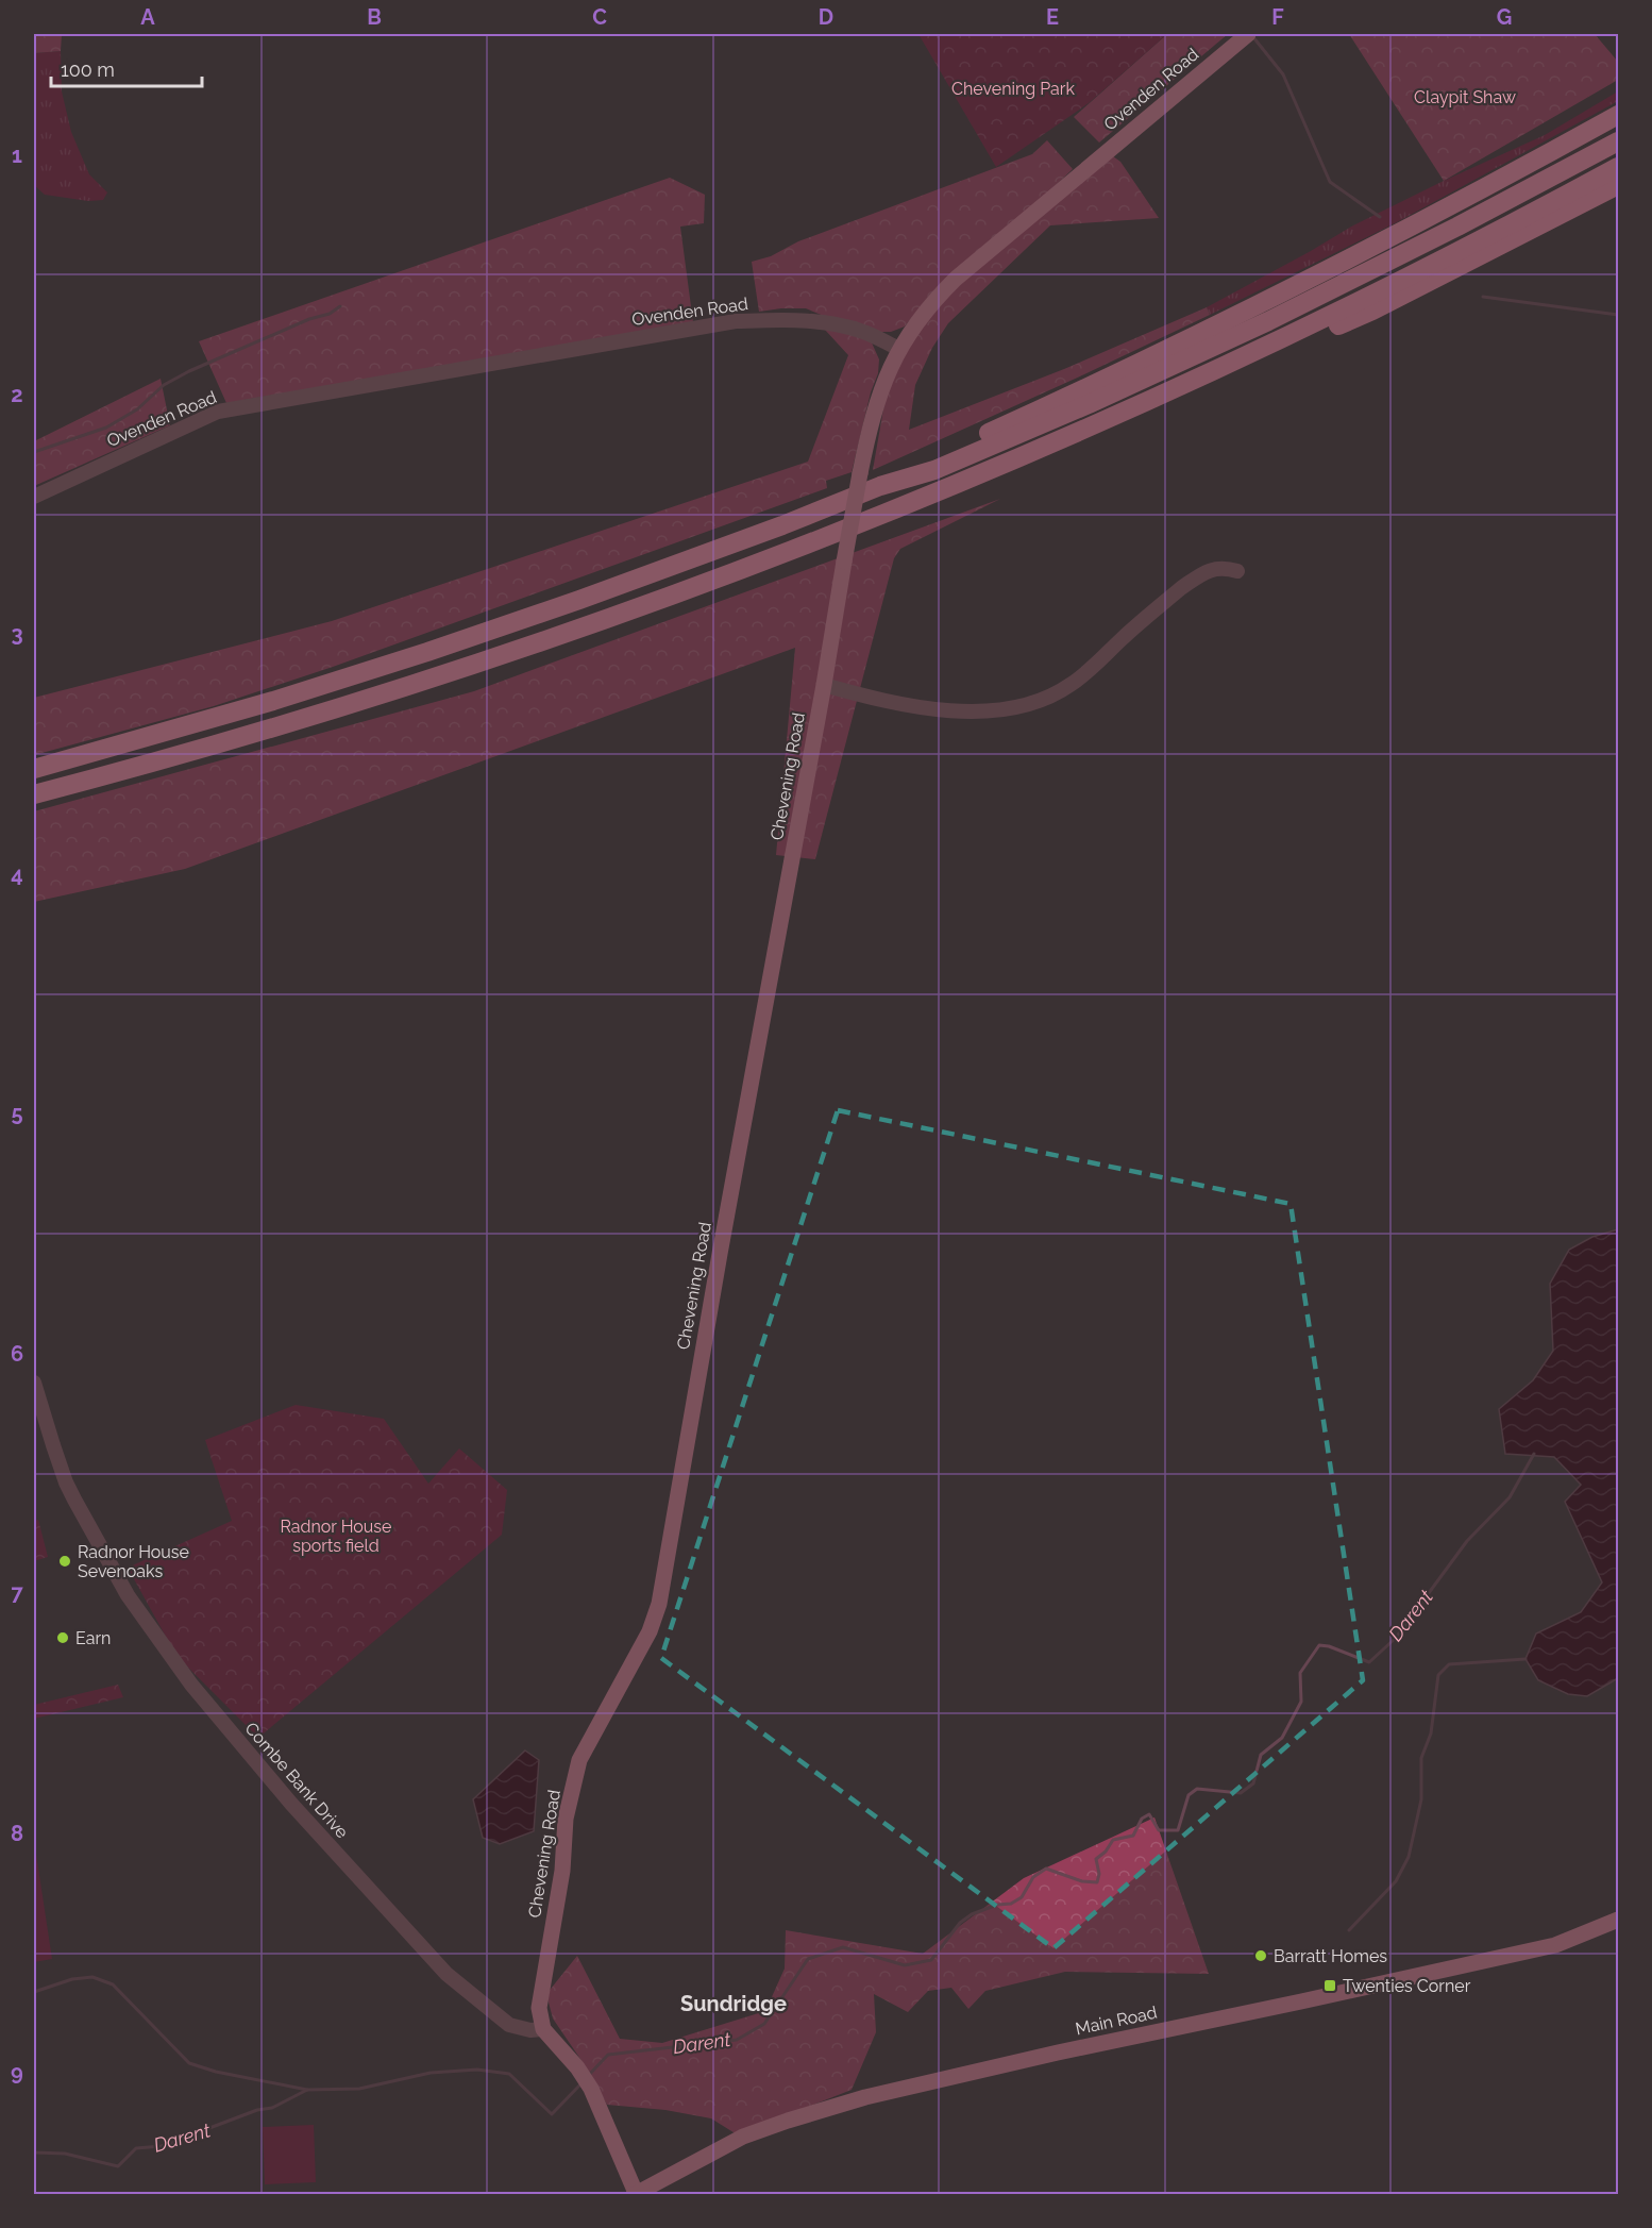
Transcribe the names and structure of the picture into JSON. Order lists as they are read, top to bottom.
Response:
{
  "streets": {
    "main road": ["Ovenden Road", "Chevening Road", "Main Road"],
    "street": ["Combe Bank Drive"]
  },
  "crossings": [
    ["Ovenden Road", "Chevening Road"],
    ["Chevening Road", "Combe Bank Drive"]
  ],
  "districts": ["Sundridge"],
  "water": ["Darent"],
  "parks": ["Chevening Park", "Claypit Shaw", "Radnor House sports field"],
  "places": {
    "other": ["Radnor House Sevenoaks", "Earn", "Barratt Homes"],
    "transit": ["Twenties Corner"]
  },
  "scale_bar": "100 m",
  "grid": {
    "columns": [
      "A",
      "B",
      "C",
      "D",
      "E",
      "F",
      "G"
    ],
    "rows": [
      "1",
      "2",
      "3",
      "4",
      "5",
      "6",
      "7",
      "8",
      "9"
    ]
  }
}
